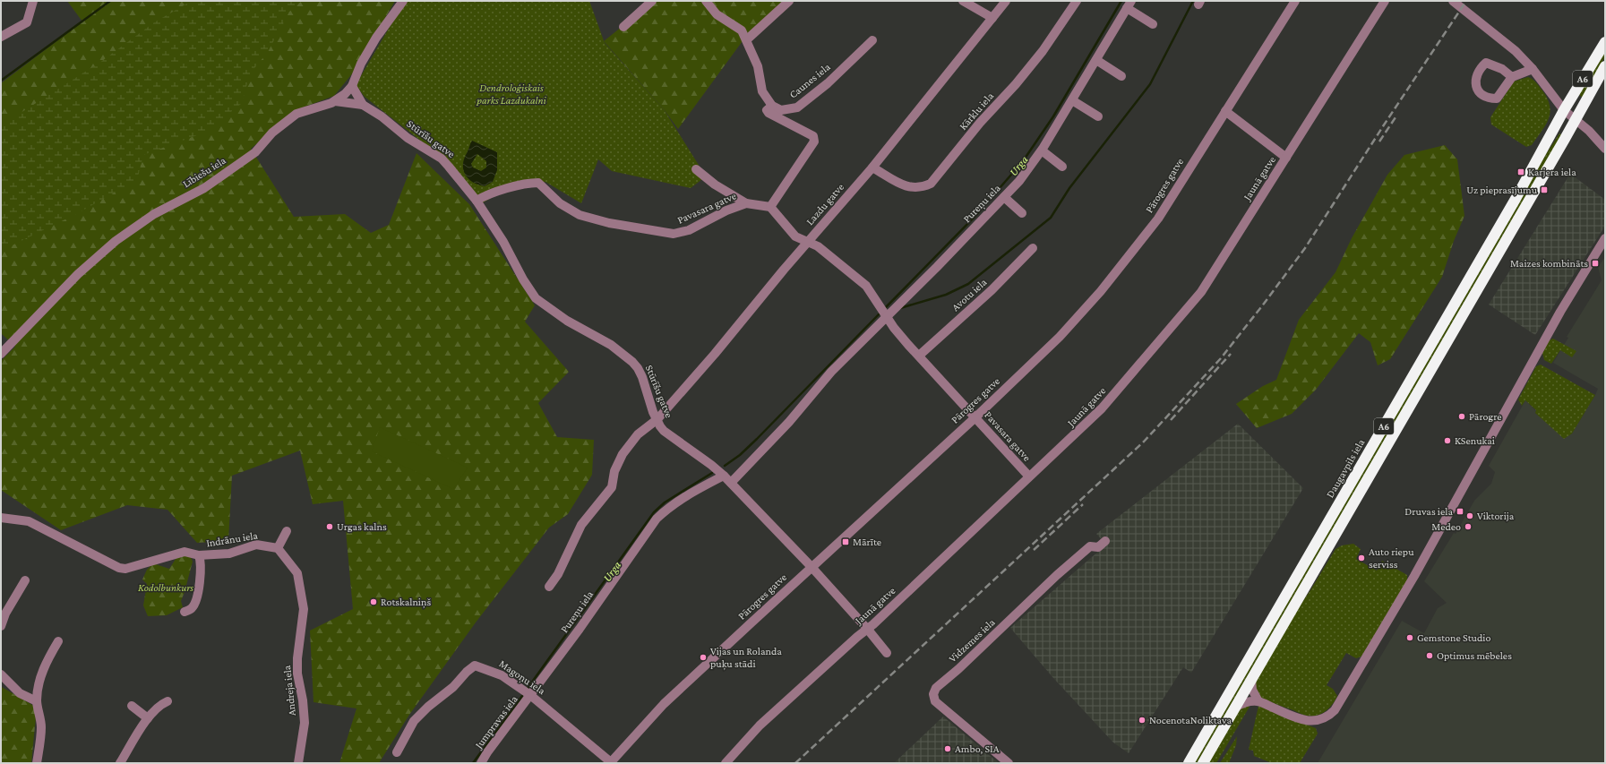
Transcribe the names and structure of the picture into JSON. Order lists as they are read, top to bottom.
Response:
{
  "streets": {
    "highway": ["A6", "Daugavpils iela"],
    "street": [
      "Caunes iela",
      "Kārklu iela",
      "Stūrīšu gatve",
      "Lībiešu iela",
      "Jaunā gatve",
      "Pārogres gatve",
      "Pureņu iela",
      "Lazdu gatve",
      "Pavasara gatve",
      "Avotu iela",
      "Indrānu iela",
      "Vidzemes iela",
      "Magoņu iela",
      "Andreja iela",
      "Jumpravas iela"
    ]
  },
  "crossings": [
    ["A6", "Daugavpils iela"],
    ["Kārklu iela", "Lazdu gatve"],
    ["Stūrīšu gatve", "Lībiešu iela"],
    ["Stūrīšu gatve", "Jaunā gatve"],
    ["Stūrīšu gatve", "Pārogres gatve"],
    ["Stūrīšu gatve", "Pureņu iela"],
    ["Stūrīšu gatve", "Lazdu gatve"],
    ["Stūrīšu gatve", "Pavasara gatve"],
    ["Jaunā gatve", "Pavasara gatve"],
    ["Pārogres gatve", "Pavasara gatve"],
    ["Pārogres gatve", "Magoņu iela"],
    ["Pureņu iela", "Pavasara gatve"],
    ["Pureņu iela", "Magoņu iela"],
    ["Pureņu iela", "Jumpravas iela"],
    ["Lazdu gatve", "Pavasara gatve"],
    ["Pavasara gatve", "Avotu iela"],
    ["Indrānu iela", "Andreja iela"],
    ["Magoņu iela", "Jumpravas iela"]
  ],
  "water": ["Urga"],
  "parks": ["Dendroloģiskais parks Lazdukalni", "Kodolbunkurs"],
  "places": {
    "transit": [
      "Karjera iela",
      "Uz pieprasījumu",
      "Maizes kombināts",
      "Druvas iela",
      "Mārīte"
    ],
    "other": [
      "Pārogre",
      "KSenukai",
      "Viktorija",
      "Urgas kalns",
      "Medeo",
      "Auto riepu serviss",
      "Rotskalniņš",
      "Gemstone Studio",
      "Optimus mēbeles",
      "Vijas un Rolanda puķu stādi",
      "NocenotaNoliktava",
      "Ambo, SIA"
    ]
  }
}
